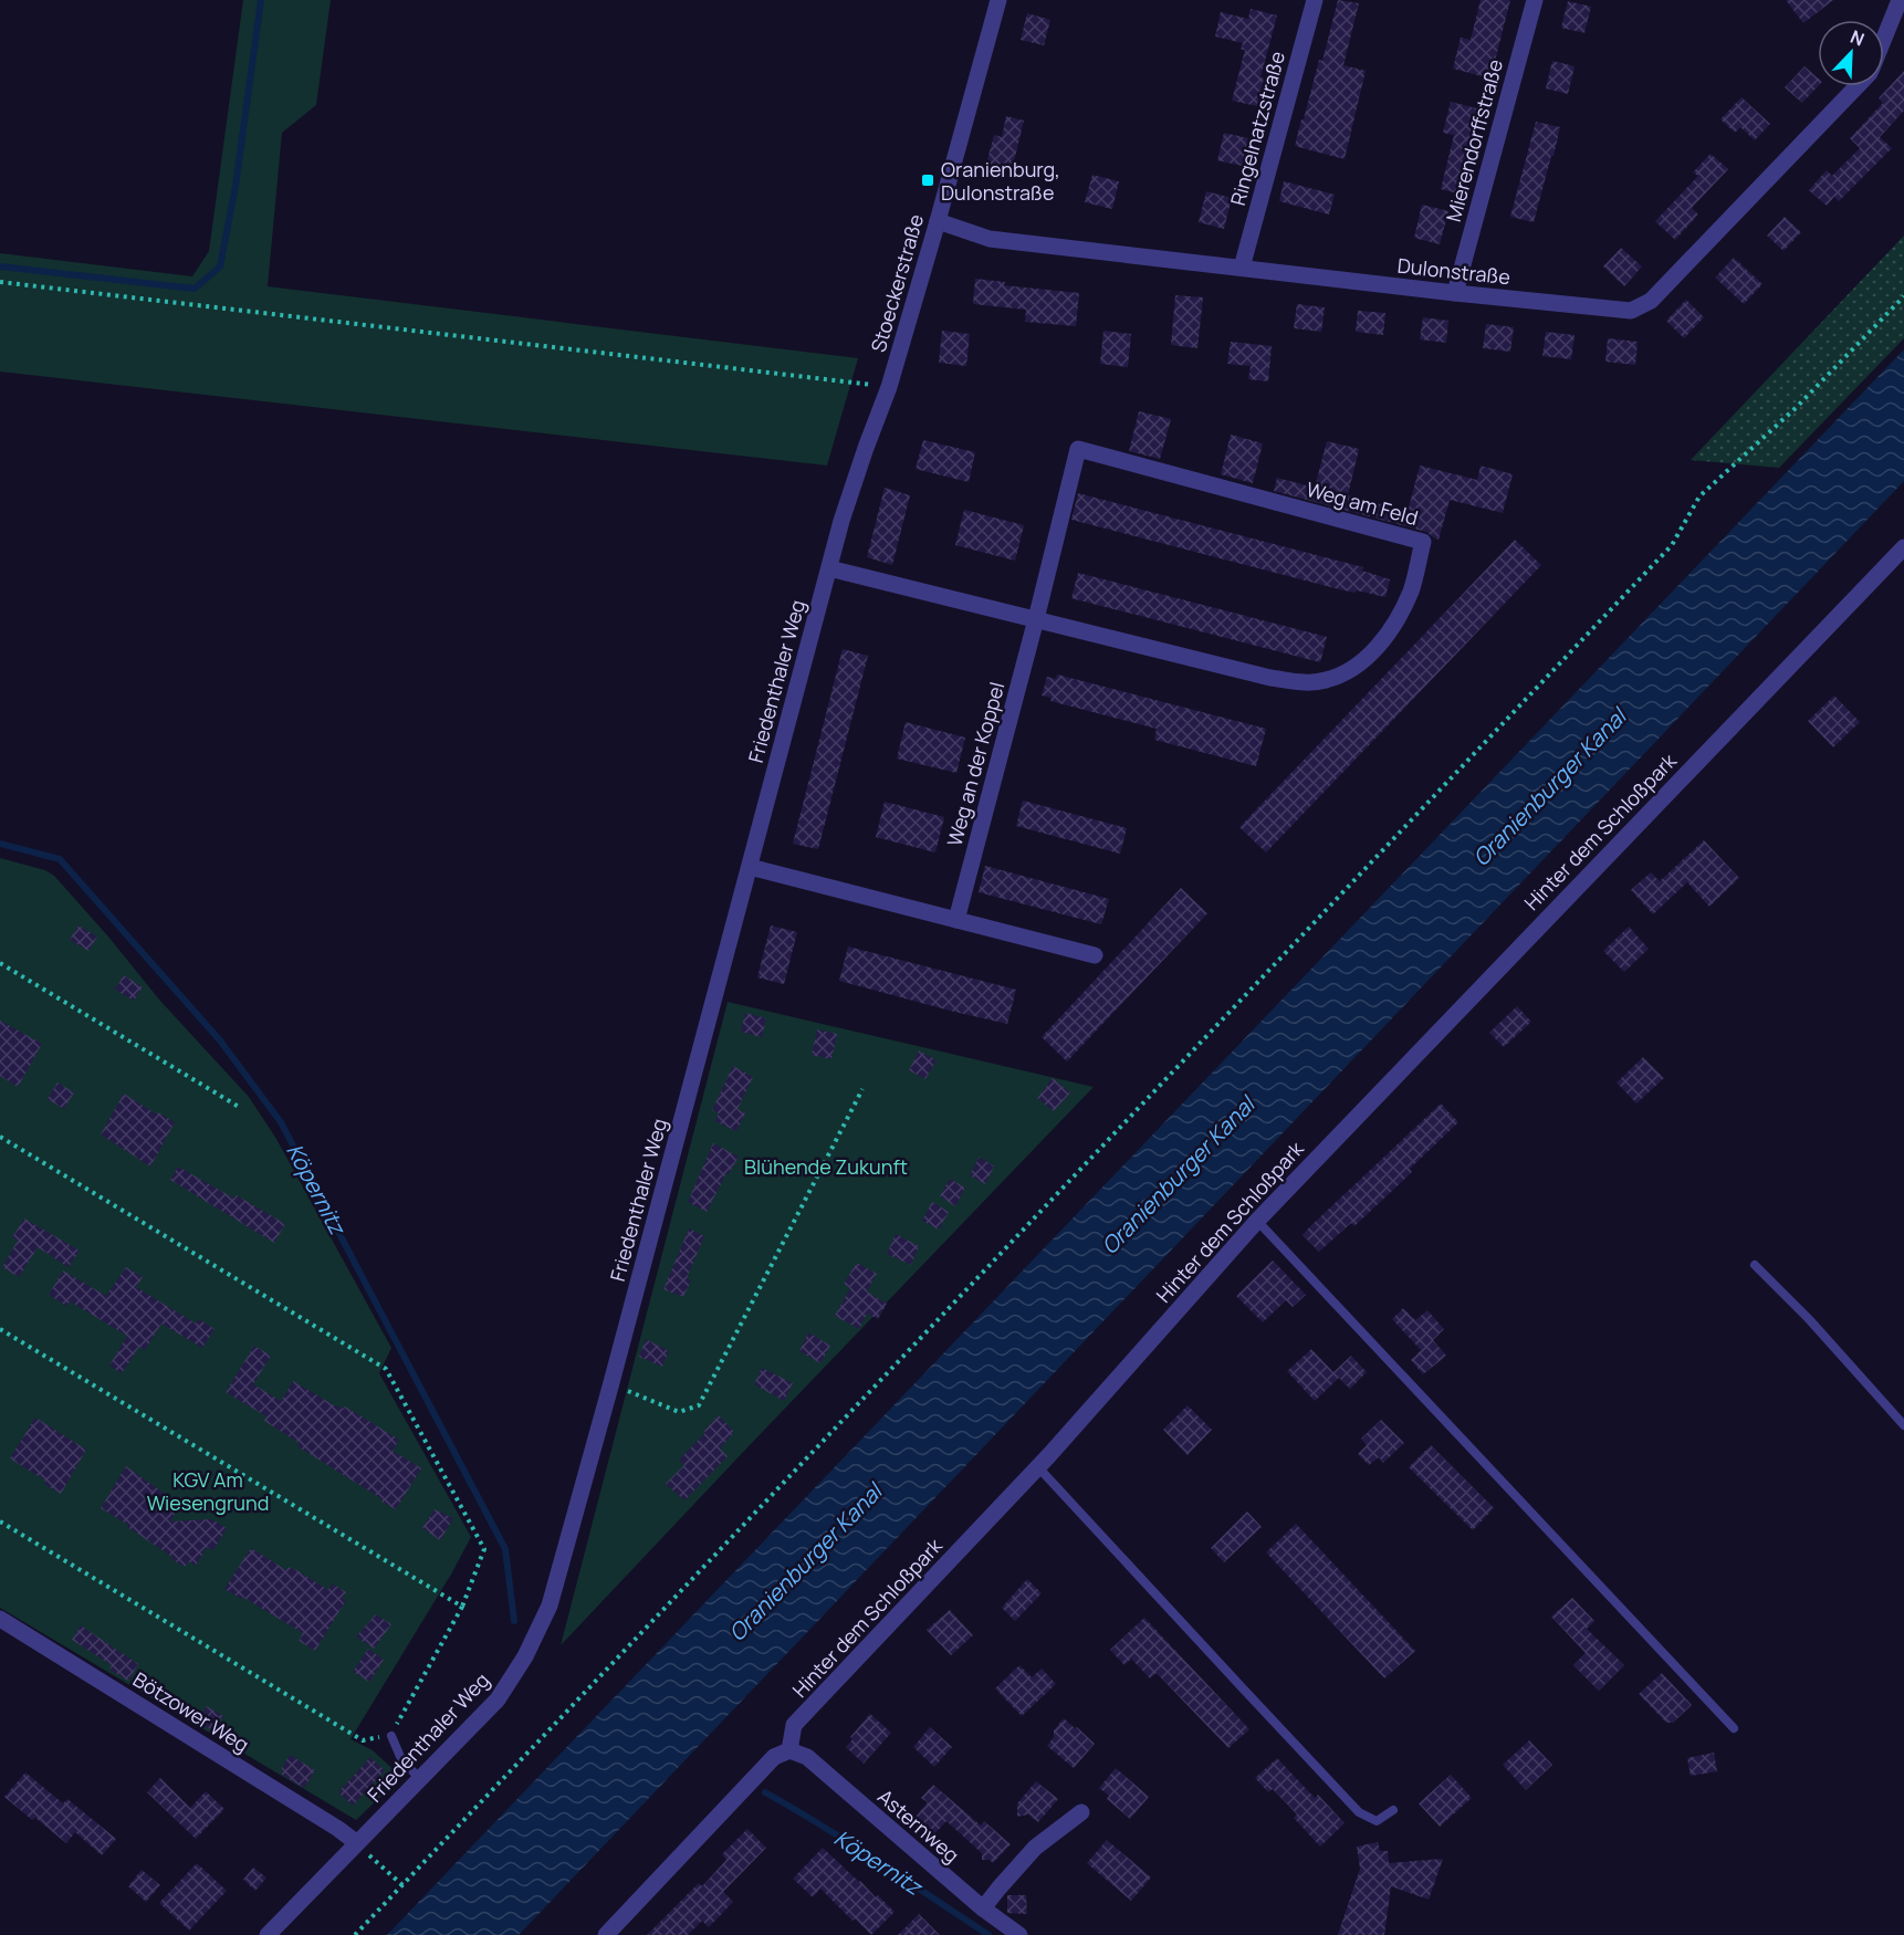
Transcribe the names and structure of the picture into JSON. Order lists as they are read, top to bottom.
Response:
{
  "streets": {
    "street": [
      "Ringelnatzstraße",
      "Mierendorffstraße",
      "Dulonstraße",
      "Stoeckerstraße",
      "Weg am Feld",
      "Friedenthaler Weg",
      "Weg an der Koppel",
      "Hinter dem Schloßpark",
      "Bötzower Weg",
      "Asternweg"
    ]
  },
  "crossings": [
    ["Ringelnatzstraße", "Dulonstraße"],
    ["Mierendorffstraße", "Dulonstraße"],
    ["Dulonstraße", "Stoeckerstraße"],
    ["Stoeckerstraße", "Friedenthaler Weg"],
    ["Weg am Feld", "Friedenthaler Weg"],
    ["Weg am Feld", "Weg an der Koppel"],
    ["Friedenthaler Weg", "Bötzower Weg"],
    ["Hinter dem Schloßpark", "Asternweg"]
  ],
  "water": ["Oranienburger Kanal", "Köpernitz"],
  "parks": ["Blühende Zukunft", "KGV Am Wiesengrund"],
  "places": {
    "transit": ["Oranienburg, Dulonstraße"]
  },
  "north": "top right"
}
